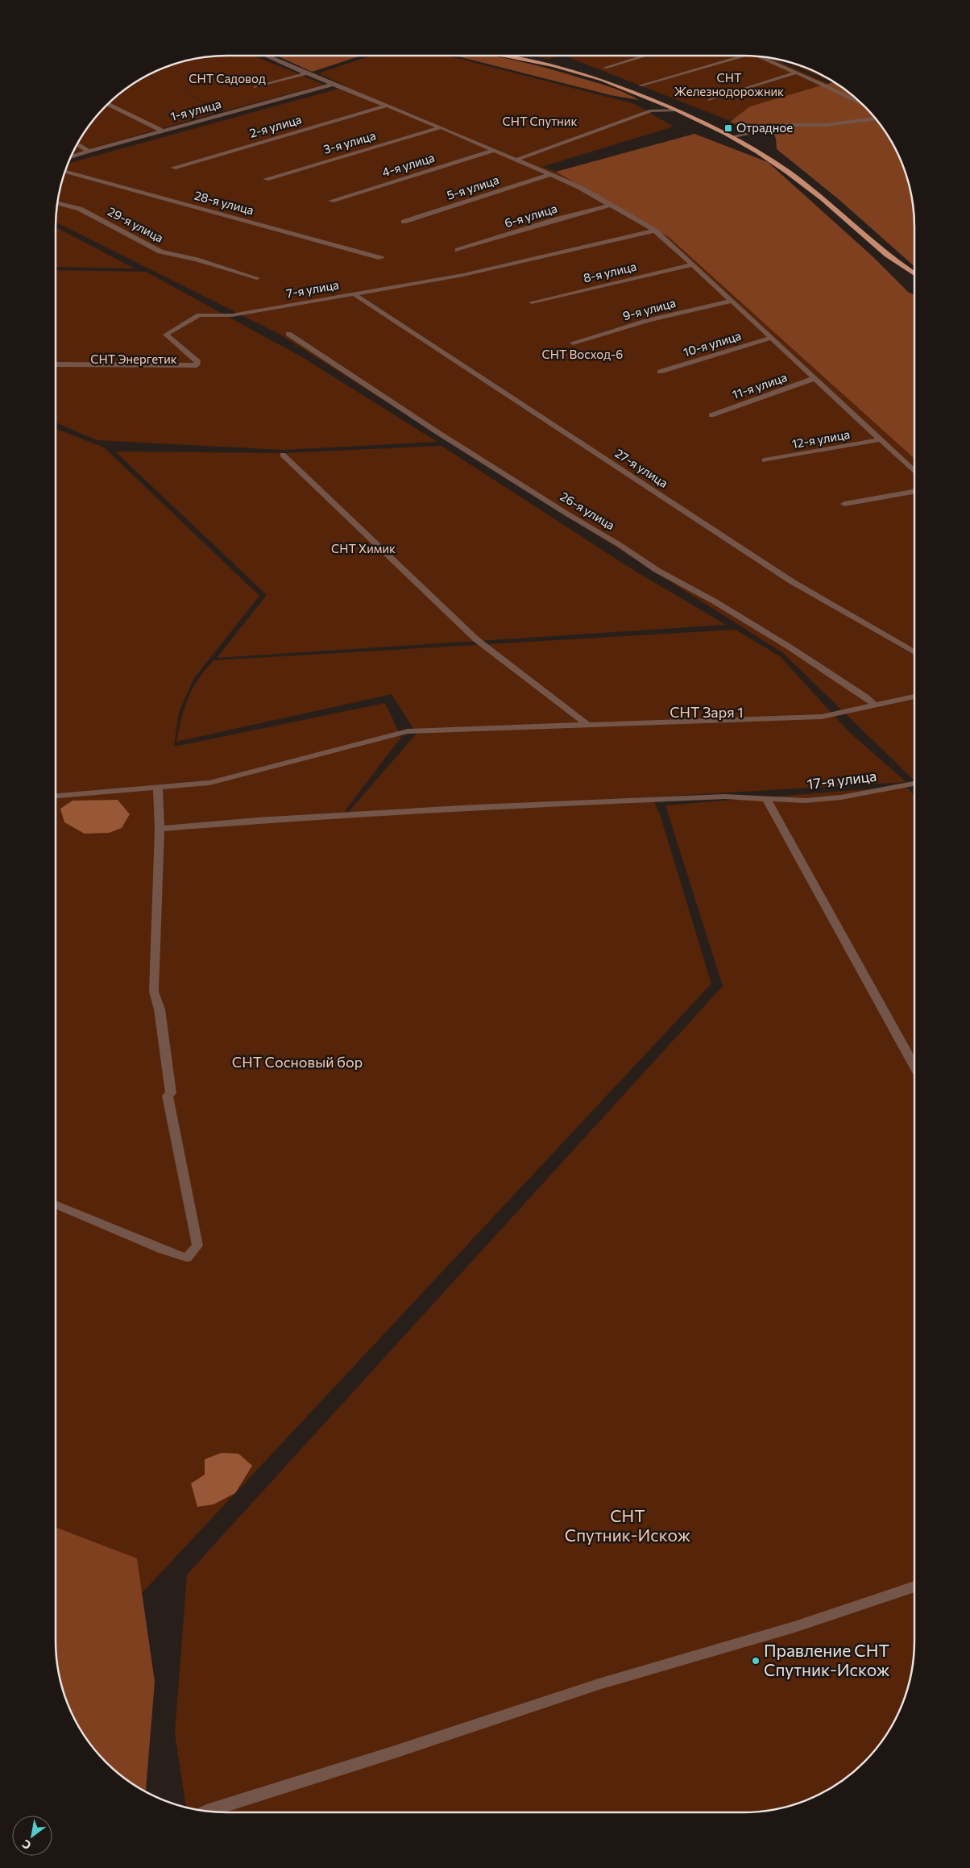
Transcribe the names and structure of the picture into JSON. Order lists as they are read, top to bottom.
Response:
{
  "streets": {
    "street": [
      "1-я улица",
      "2-я улица",
      "3-я улица",
      "4-я улица",
      "5-я улица",
      "28-я улица",
      "6-я улица",
      "29-я улица",
      "8-я улица",
      "7-я улица",
      "9-я улица",
      "10-я улица",
      "11-я улица",
      "12-я улица",
      "27-я улица",
      "26-я улица",
      "17-я улица"
    ]
  },
  "crossings": [
    ["7-я улица", "27-я улица"]
  ],
  "parks": [
    "СНТ Железнодорожник",
    "СНТ Садовод",
    "СНТ Спутник",
    "СНТ Восход-6",
    "СНТ Энергетик",
    "СНТ Химик",
    "СНТ Заря 1",
    "СНТ Сосновый бор",
    "СНТ Спутник-Искож"
  ],
  "places": {
    "transit": ["Отрадное"],
    "other": ["Правление СНТ Спутник-Искож"]
  },
  "north": "bottom left"
}
